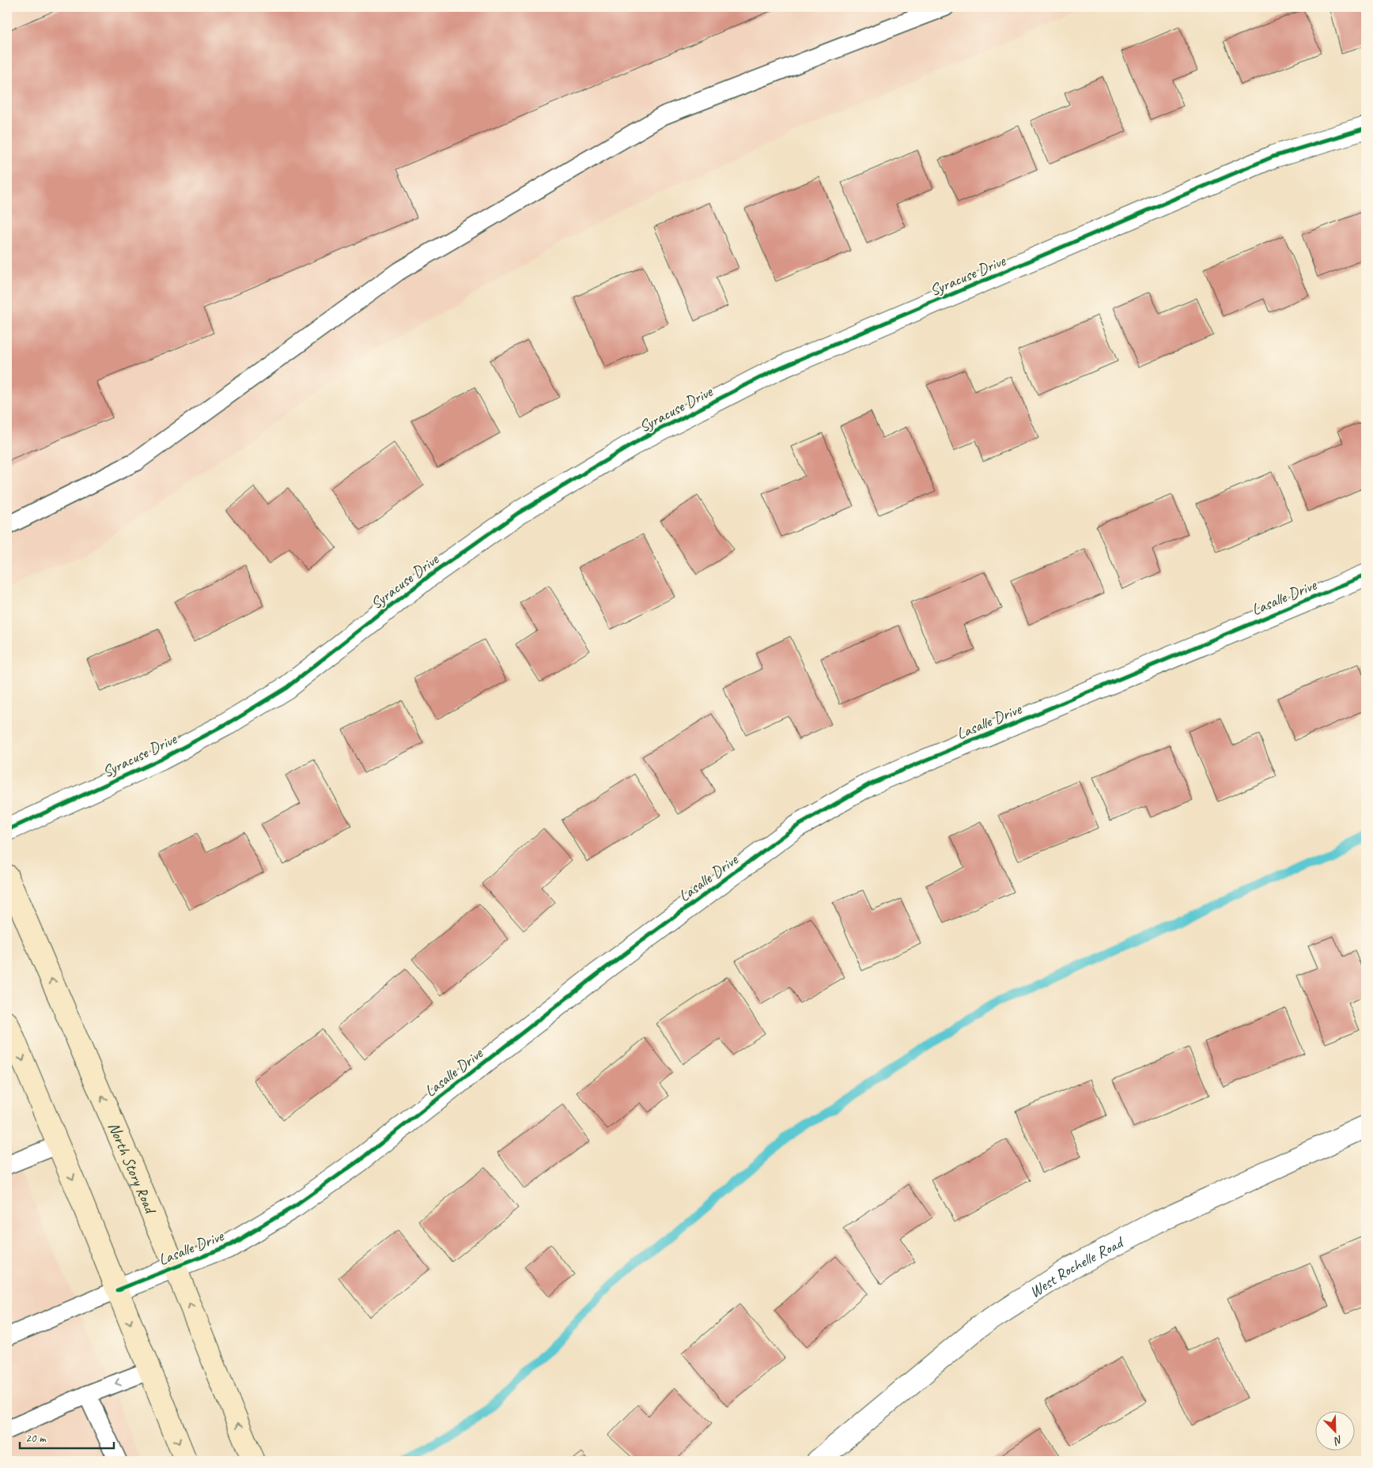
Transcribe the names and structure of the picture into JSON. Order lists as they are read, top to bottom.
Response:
{
  "streets": {
    "main road": ["North Story Road"],
    "street": ["Syracuse Drive", "Lasalle Drive", "West Rochelle Road"]
  },
  "crossings": [
    ["Lasalle Drive", "North Story Road"]
  ],
  "scale_bar": "20 m",
  "north": "bottom right"
}
